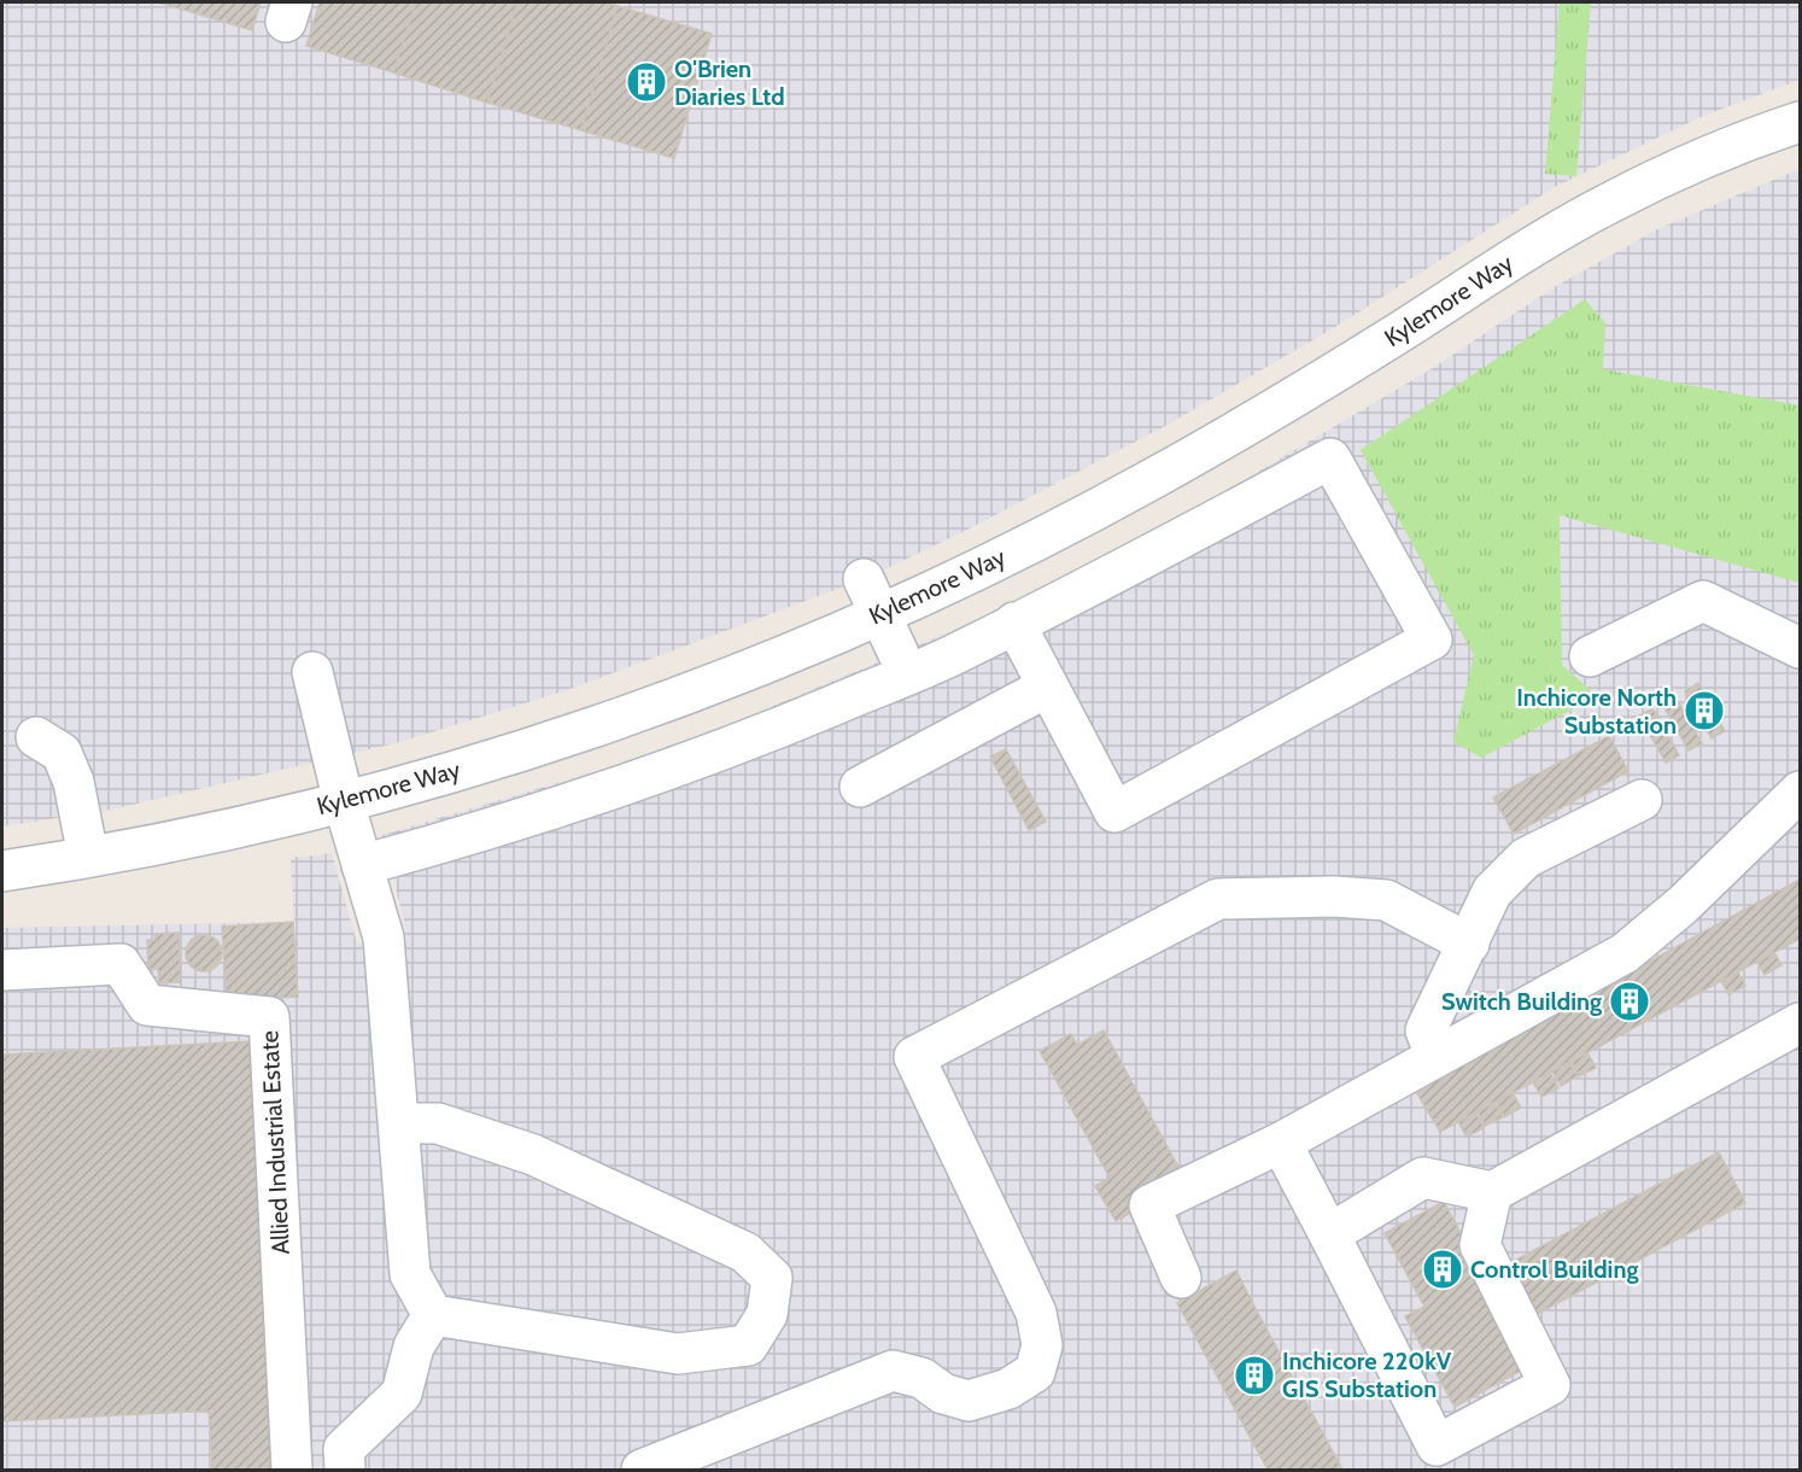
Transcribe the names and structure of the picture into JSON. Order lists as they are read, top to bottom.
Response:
{
  "streets": {
    "street": ["Kylemore Way", "Allied Industrial Estate"]
  },
  "places": {
    "building": [
      "O'Brien Diaries Ltd",
      "Inchicore North Substation",
      "Switch Building",
      "Control Building",
      "Inchicore 220kV GIS Substation"
    ]
  }
}
